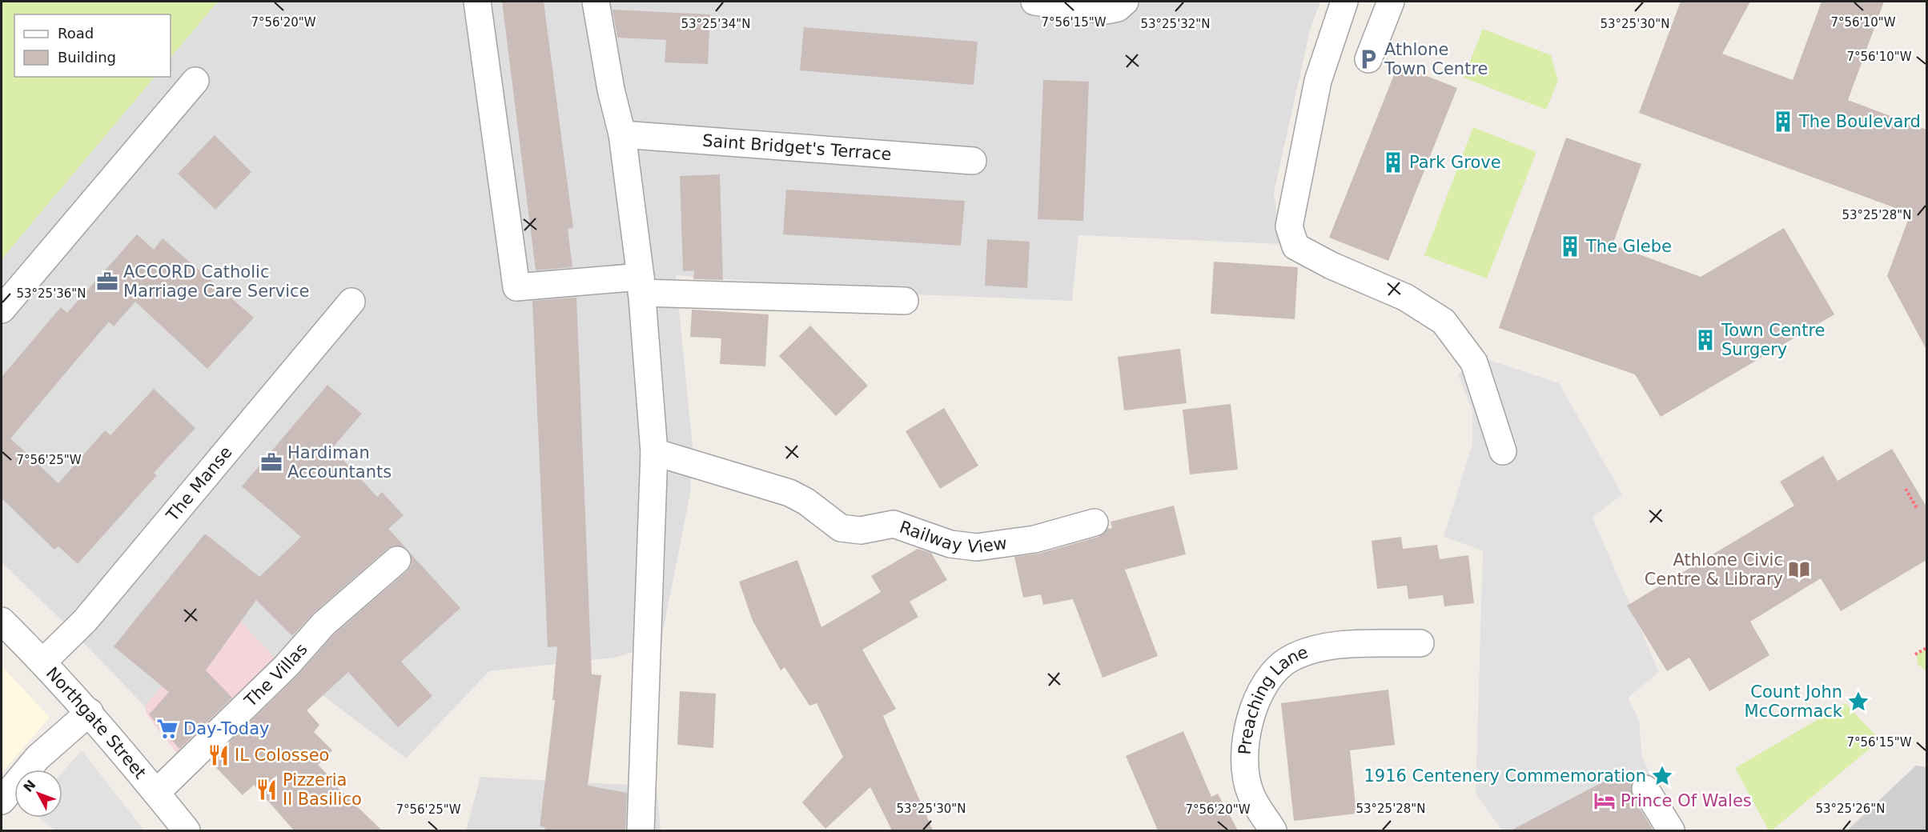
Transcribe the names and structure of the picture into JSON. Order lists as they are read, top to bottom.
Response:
{
  "streets": {
    "street": [
      "Saint Bridget's Terrace",
      "The Manse",
      "Railway View",
      "The Villas",
      "Preaching Lane",
      "Northgate Street"
    ]
  },
  "crossings": [
    ["The Manse", "Northgate Street"],
    ["The Villas", "Northgate Street"]
  ],
  "places": {
    "parking": ["Athlone Town Centre"],
    "building": [
      "The Boulevard",
      "Park Grove",
      "The Glebe",
      "Town Centre Surgery"
    ],
    "office": ["ACCORD Catholic Marriage Care Service", "Hardiman Accountants"],
    "library": ["Athlone Civic Centre & Library"],
    "place": ["Count John McCormack", "1916 Centenery Commemoration"],
    "supermarket": ["Day-Today"],
    "restaurant": ["IL Colosseo", "Pizzeria Il Basilico"],
    "hotel": ["Prince Of Wales"]
  },
  "legend": ["Road", "Building"],
  "north": "top left",
  "coordinates": [
    "7°56'10\"W",
    "7°56'20\"W",
    "7°56'15\"W",
    "53°25'34\"N",
    "53°25'32\"N",
    "53°25'30\"N",
    "53°25'28\"N",
    "53°25'36\"N",
    "7°56'25\"W",
    "53°25'26\"N"
  ]
}
